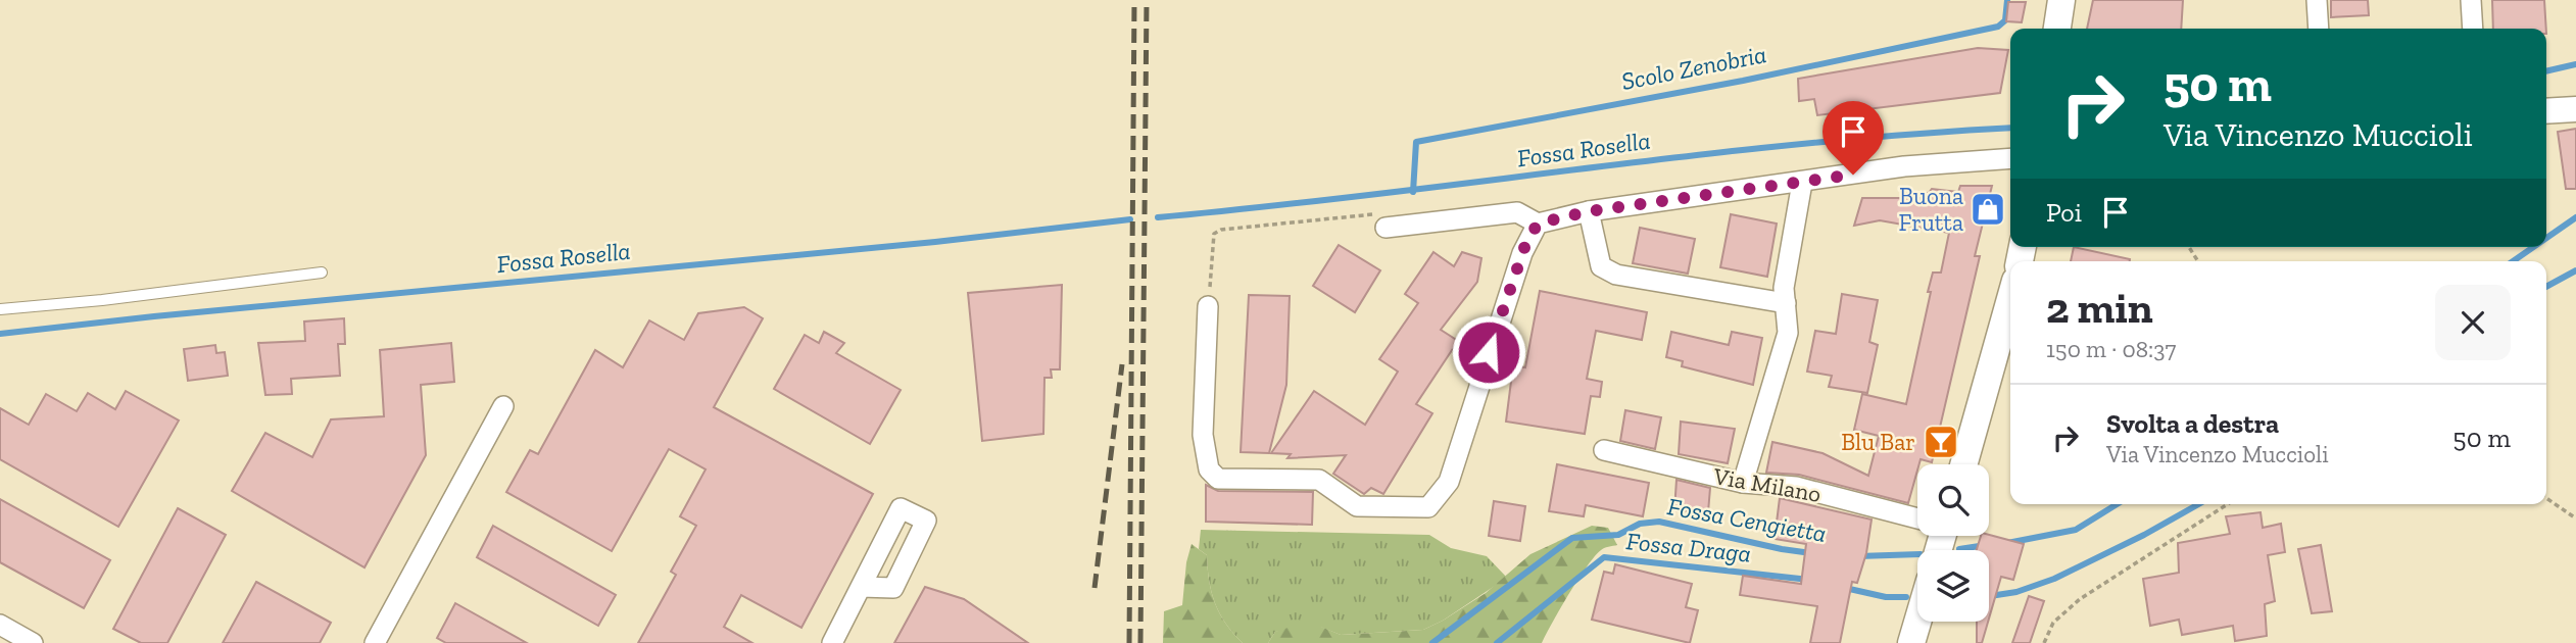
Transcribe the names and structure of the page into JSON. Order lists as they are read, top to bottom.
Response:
{
  "streets": {
    "street": ["Via Milano"]
  },
  "water": [
    "Scolo Zenobria",
    "Fossa Rosella",
    "Fossa Cengietta",
    "Fossa Draga"
  ],
  "places": {
    "shop": ["Buona Frutta"],
    "bar": ["Blu Bar"]
  },
  "page": {
    "turn": ["50 m", "Via Vincenzo Muccioli"],
    "then": "Poi",
    "heading": ["2 min", "150 m · 08:37"],
    "list": [
      {
        "name": "Svolta a destra",
        "note": "Via Vincenzo Muccioli",
        "value": "50 m"
      }
    ]
  }
}
